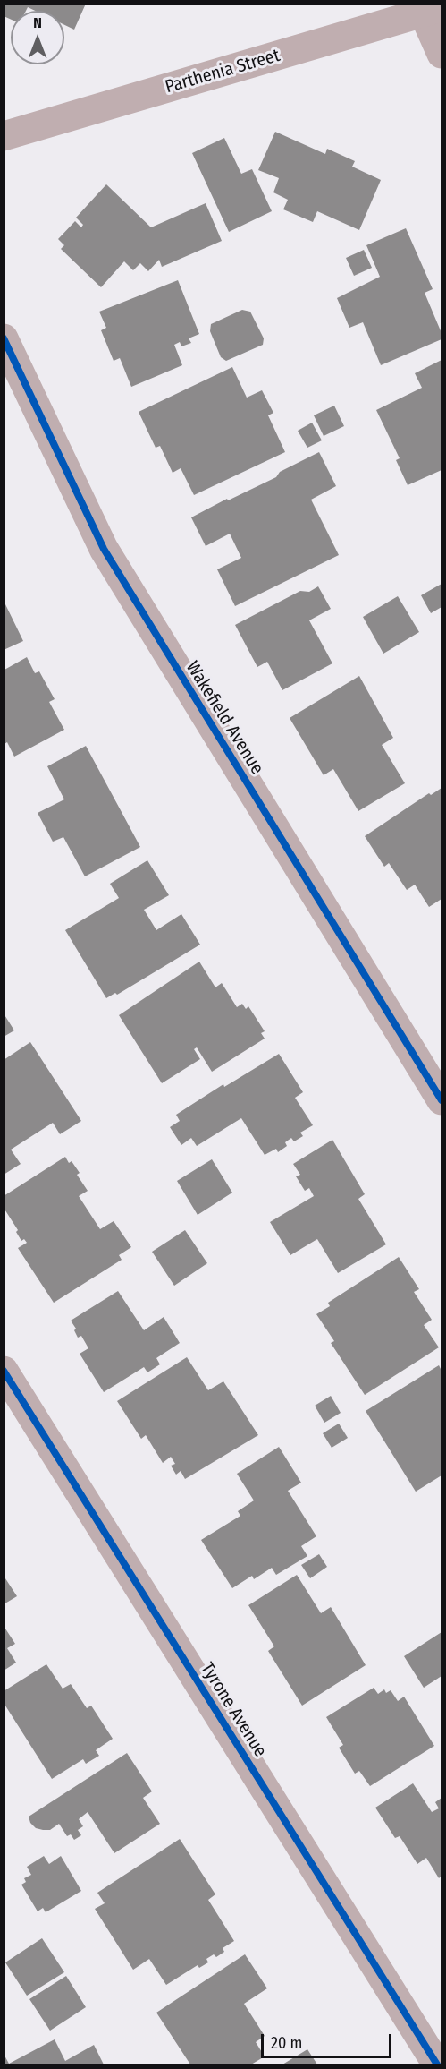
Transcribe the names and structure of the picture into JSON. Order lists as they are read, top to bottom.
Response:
{
  "streets": {
    "street": ["Parthenia Street", "Wakefield Avenue", "Tyrone Avenue"]
  },
  "scale_bar": "20 m",
  "north": "top"
}
